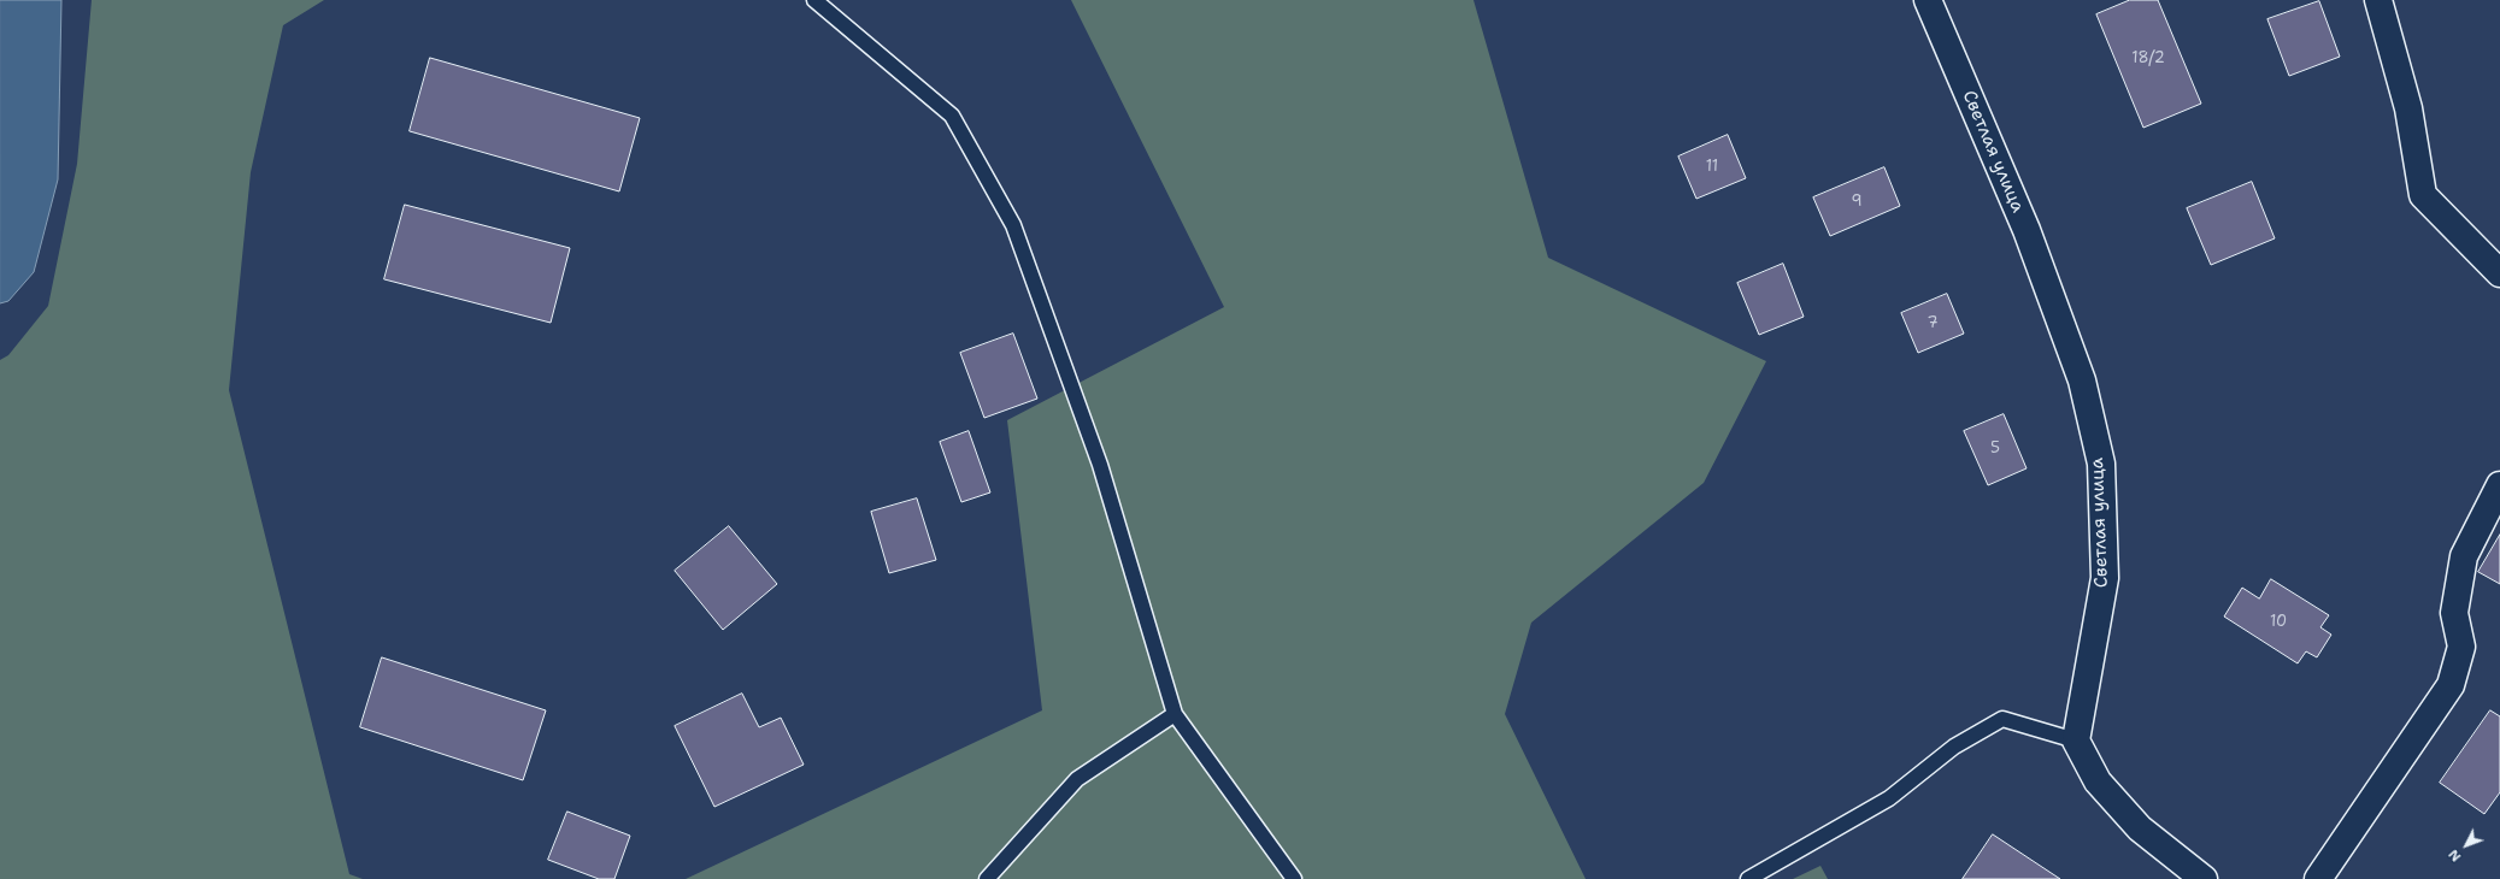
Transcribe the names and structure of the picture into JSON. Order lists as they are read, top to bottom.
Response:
{
  "streets": {
    "street": ["Светлая улица"]
  },
  "house_numbers": [
    "18/2",
    "11",
    "9",
    "7",
    "5",
    "10"
  ],
  "north": "bottom left"
}
